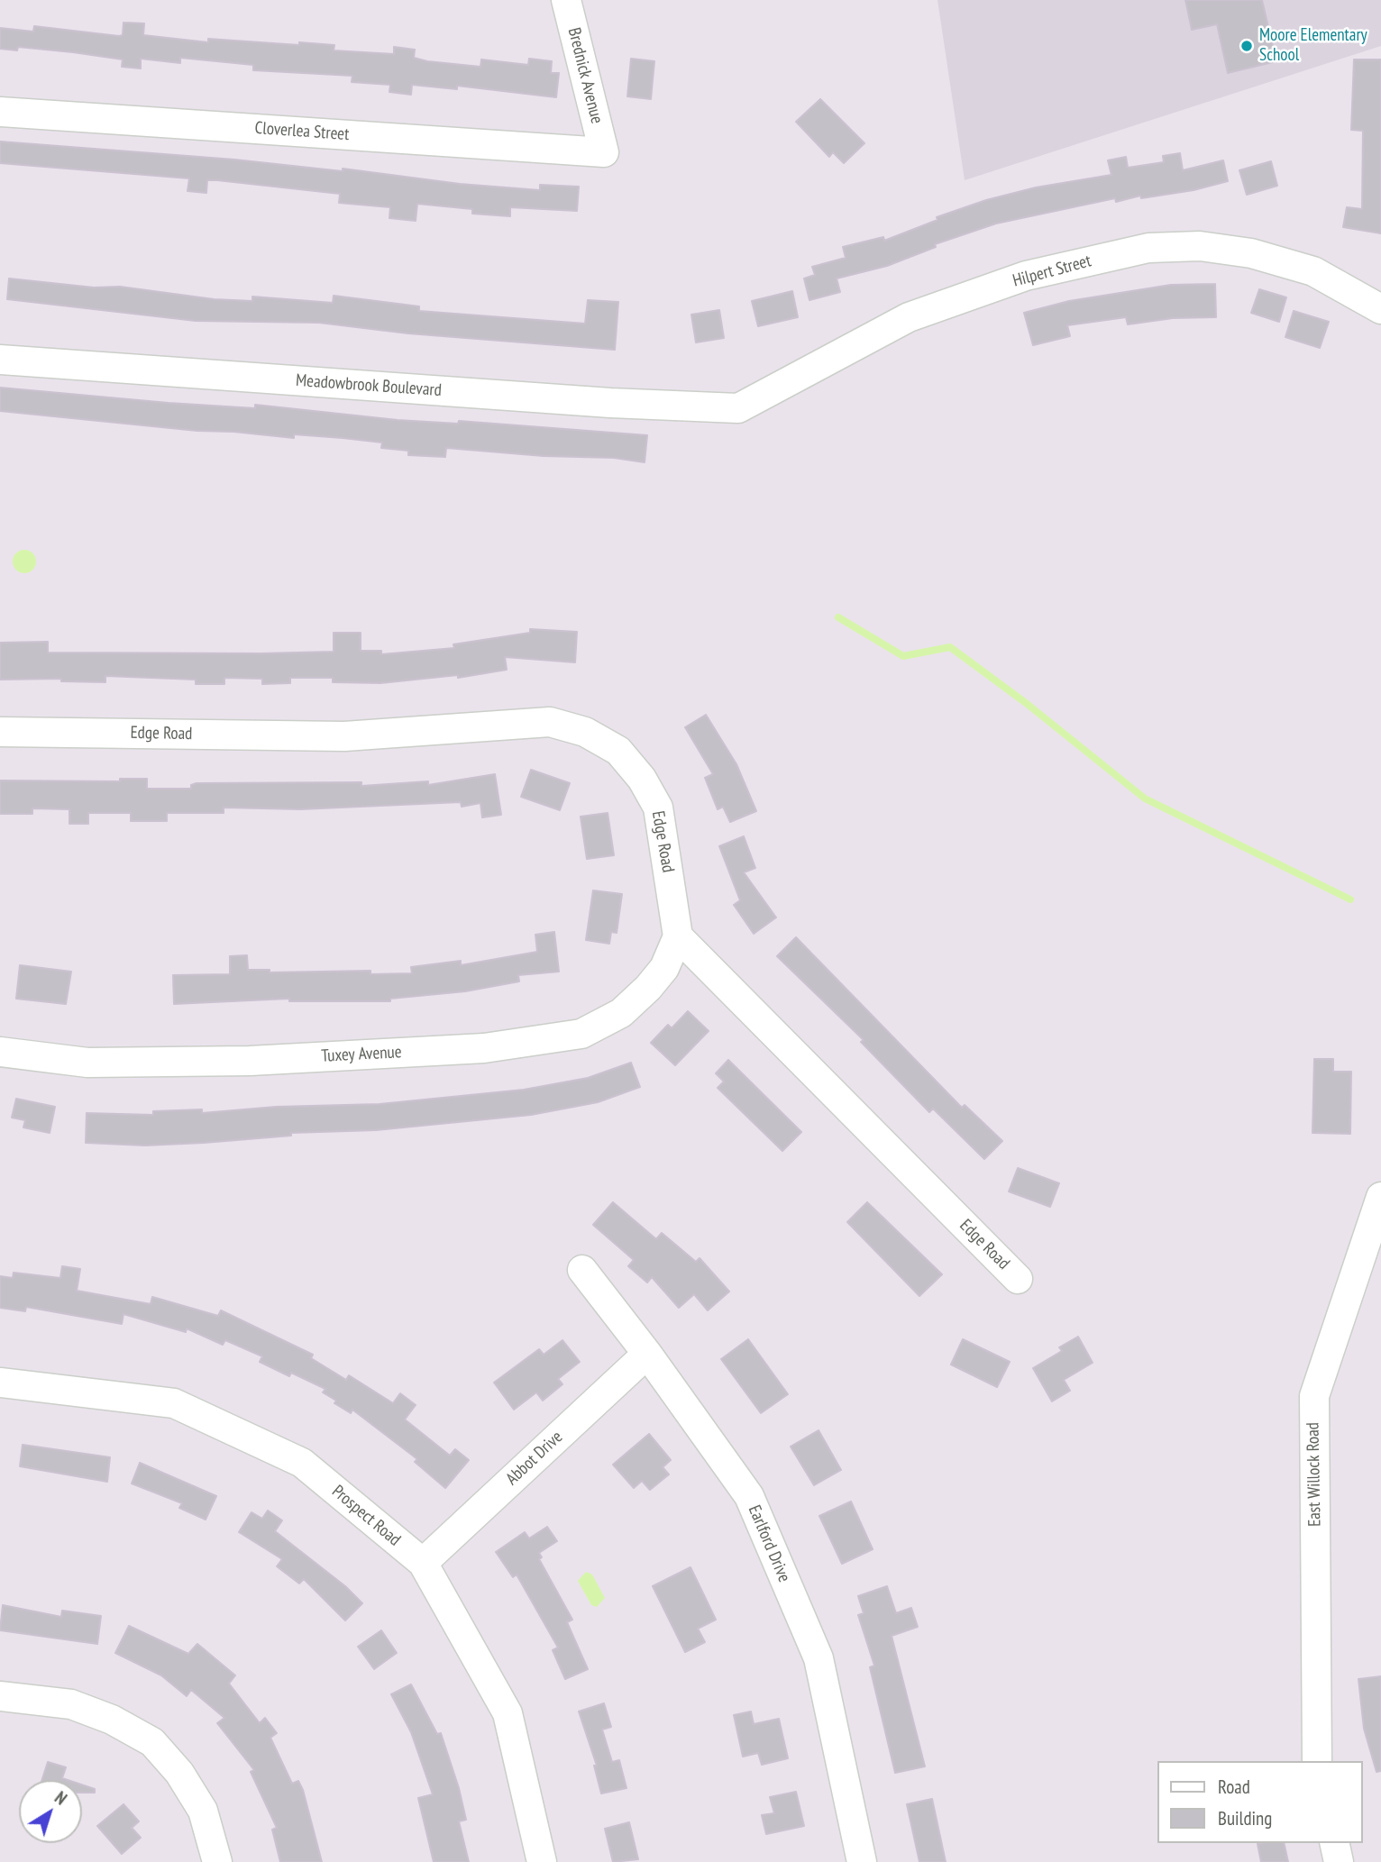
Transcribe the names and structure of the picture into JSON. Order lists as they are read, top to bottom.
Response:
{
  "streets": {
    "street": [
      "Brednick Avenue",
      "Cloverlea Street",
      "Hilpert Street",
      "Meadowbrook Boulevard",
      "Edge Road",
      "Tuxey Avenue",
      "Abbot Drive",
      "East Willock Road",
      "Prospect Road",
      "Earlford Drive"
    ]
  },
  "crossings": [
    ["Brednick Avenue", "Cloverlea Street"],
    ["Hilpert Street", "Meadowbrook Boulevard"],
    ["Edge Road", "Tuxey Avenue"],
    ["Abbot Drive", "Prospect Road"],
    ["Abbot Drive", "Earlford Drive"]
  ],
  "places": ["Moore Elementary School"],
  "legend": ["Road", "Building"],
  "north": "top right"
}
